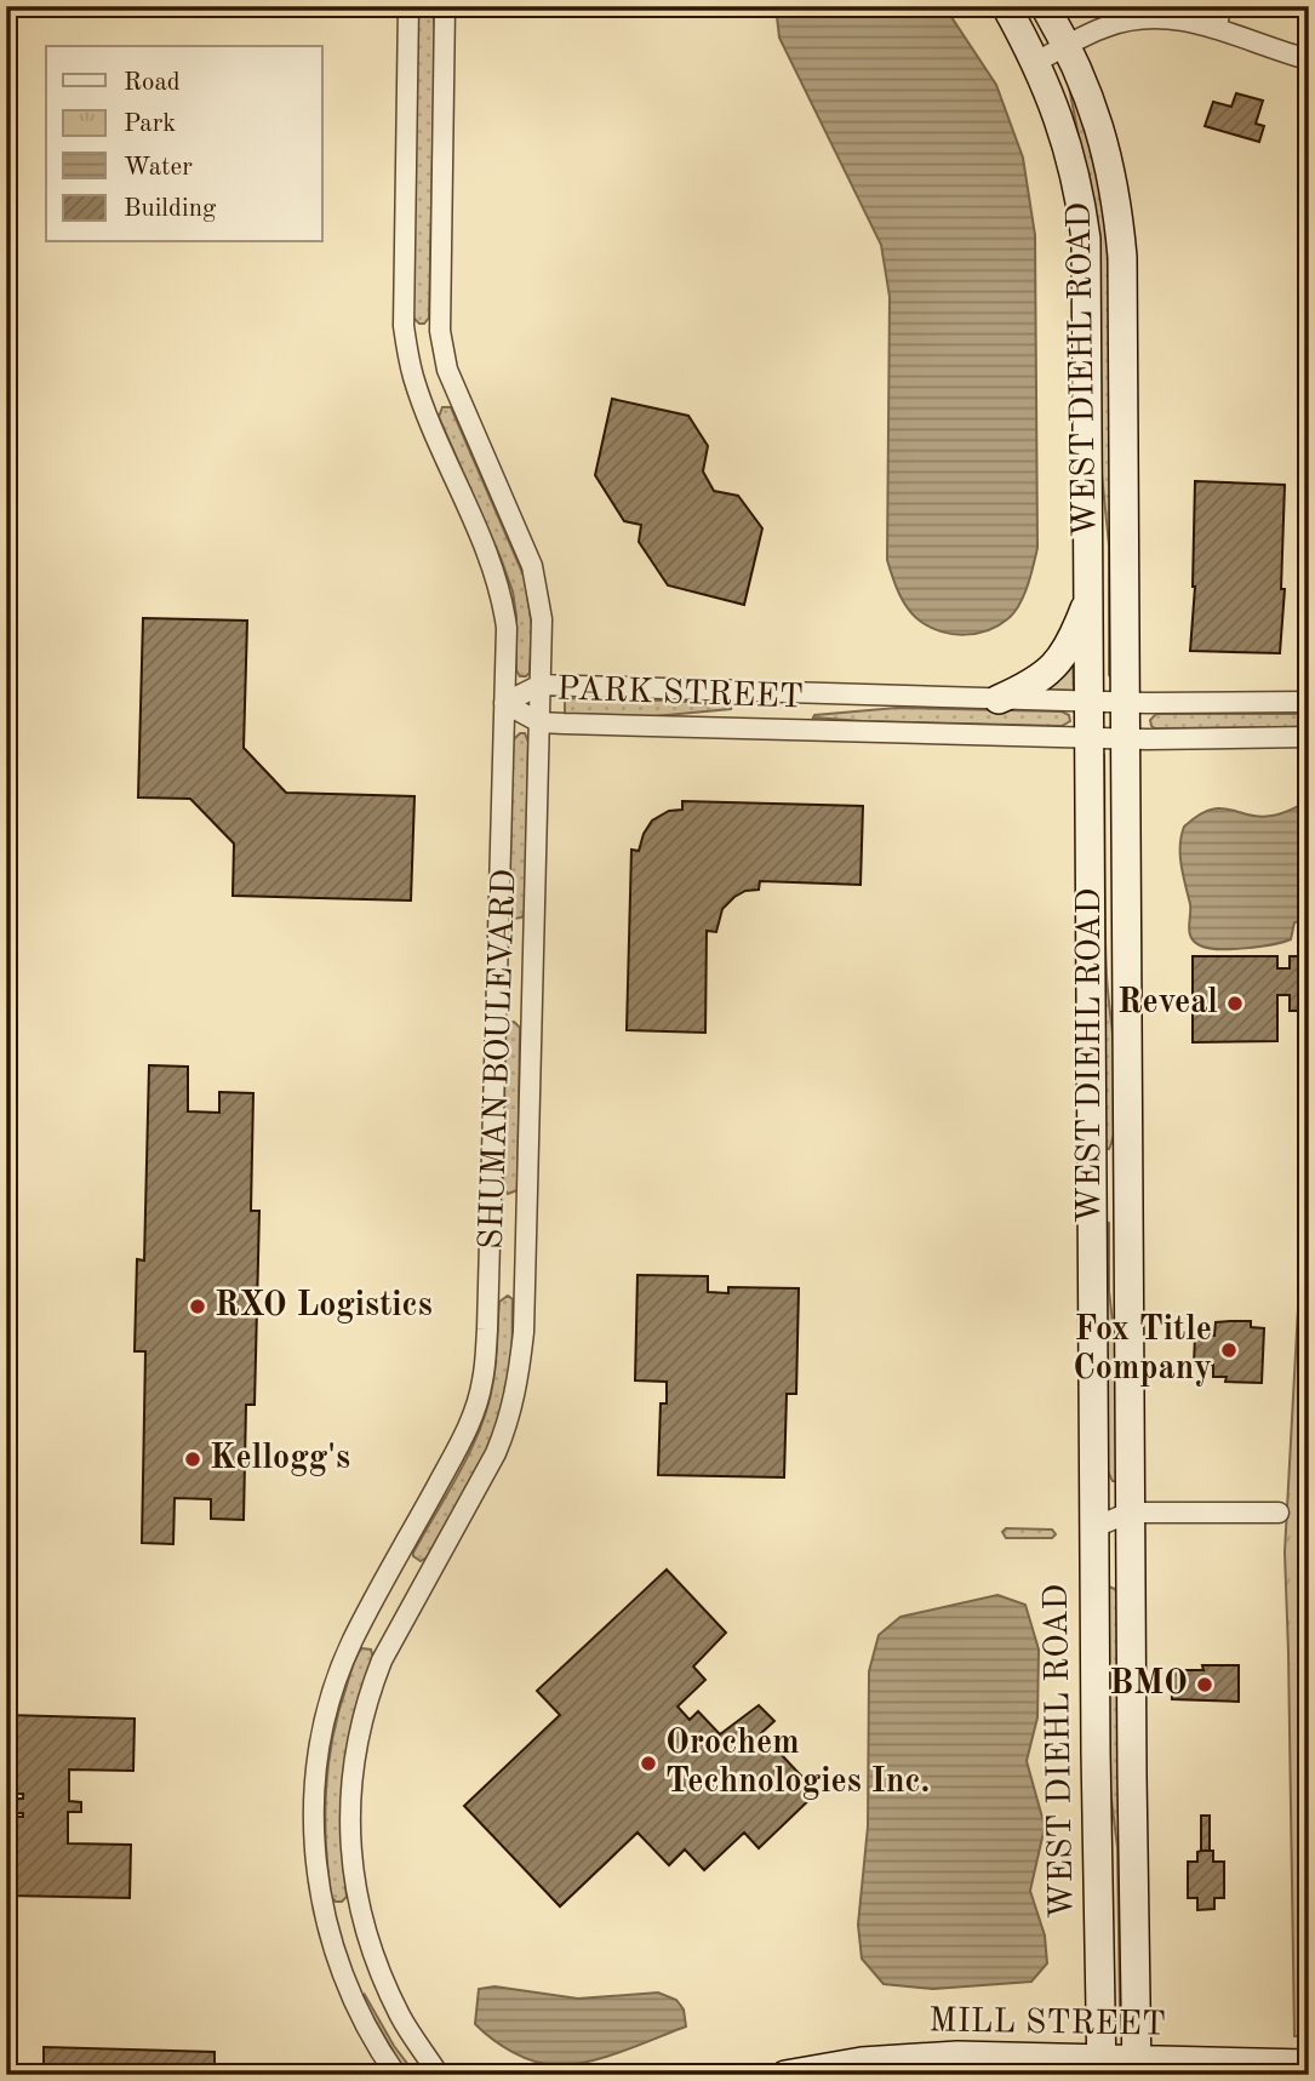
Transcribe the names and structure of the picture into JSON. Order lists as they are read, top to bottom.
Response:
{
  "streets": {
    "street": [
      "WEST DIEHL ROAD",
      "PARK STREET",
      "SHUMAN BOULEVARD",
      "MILL STREET"
    ]
  },
  "crossings": [
    ["WEST DIEHL ROAD", "PARK STREET"],
    ["WEST DIEHL ROAD", "MILL STREET"],
    ["PARK STREET", "SHUMAN BOULEVARD"]
  ],
  "places": [
    "Reveal",
    "RXO Logistics",
    "Fox Title Company",
    "Kellogg's",
    "BMO",
    "Orochem Technologies Inc."
  ],
  "legend": [
    "Road",
    "Park",
    "Water",
    "Building"
  ]
}
